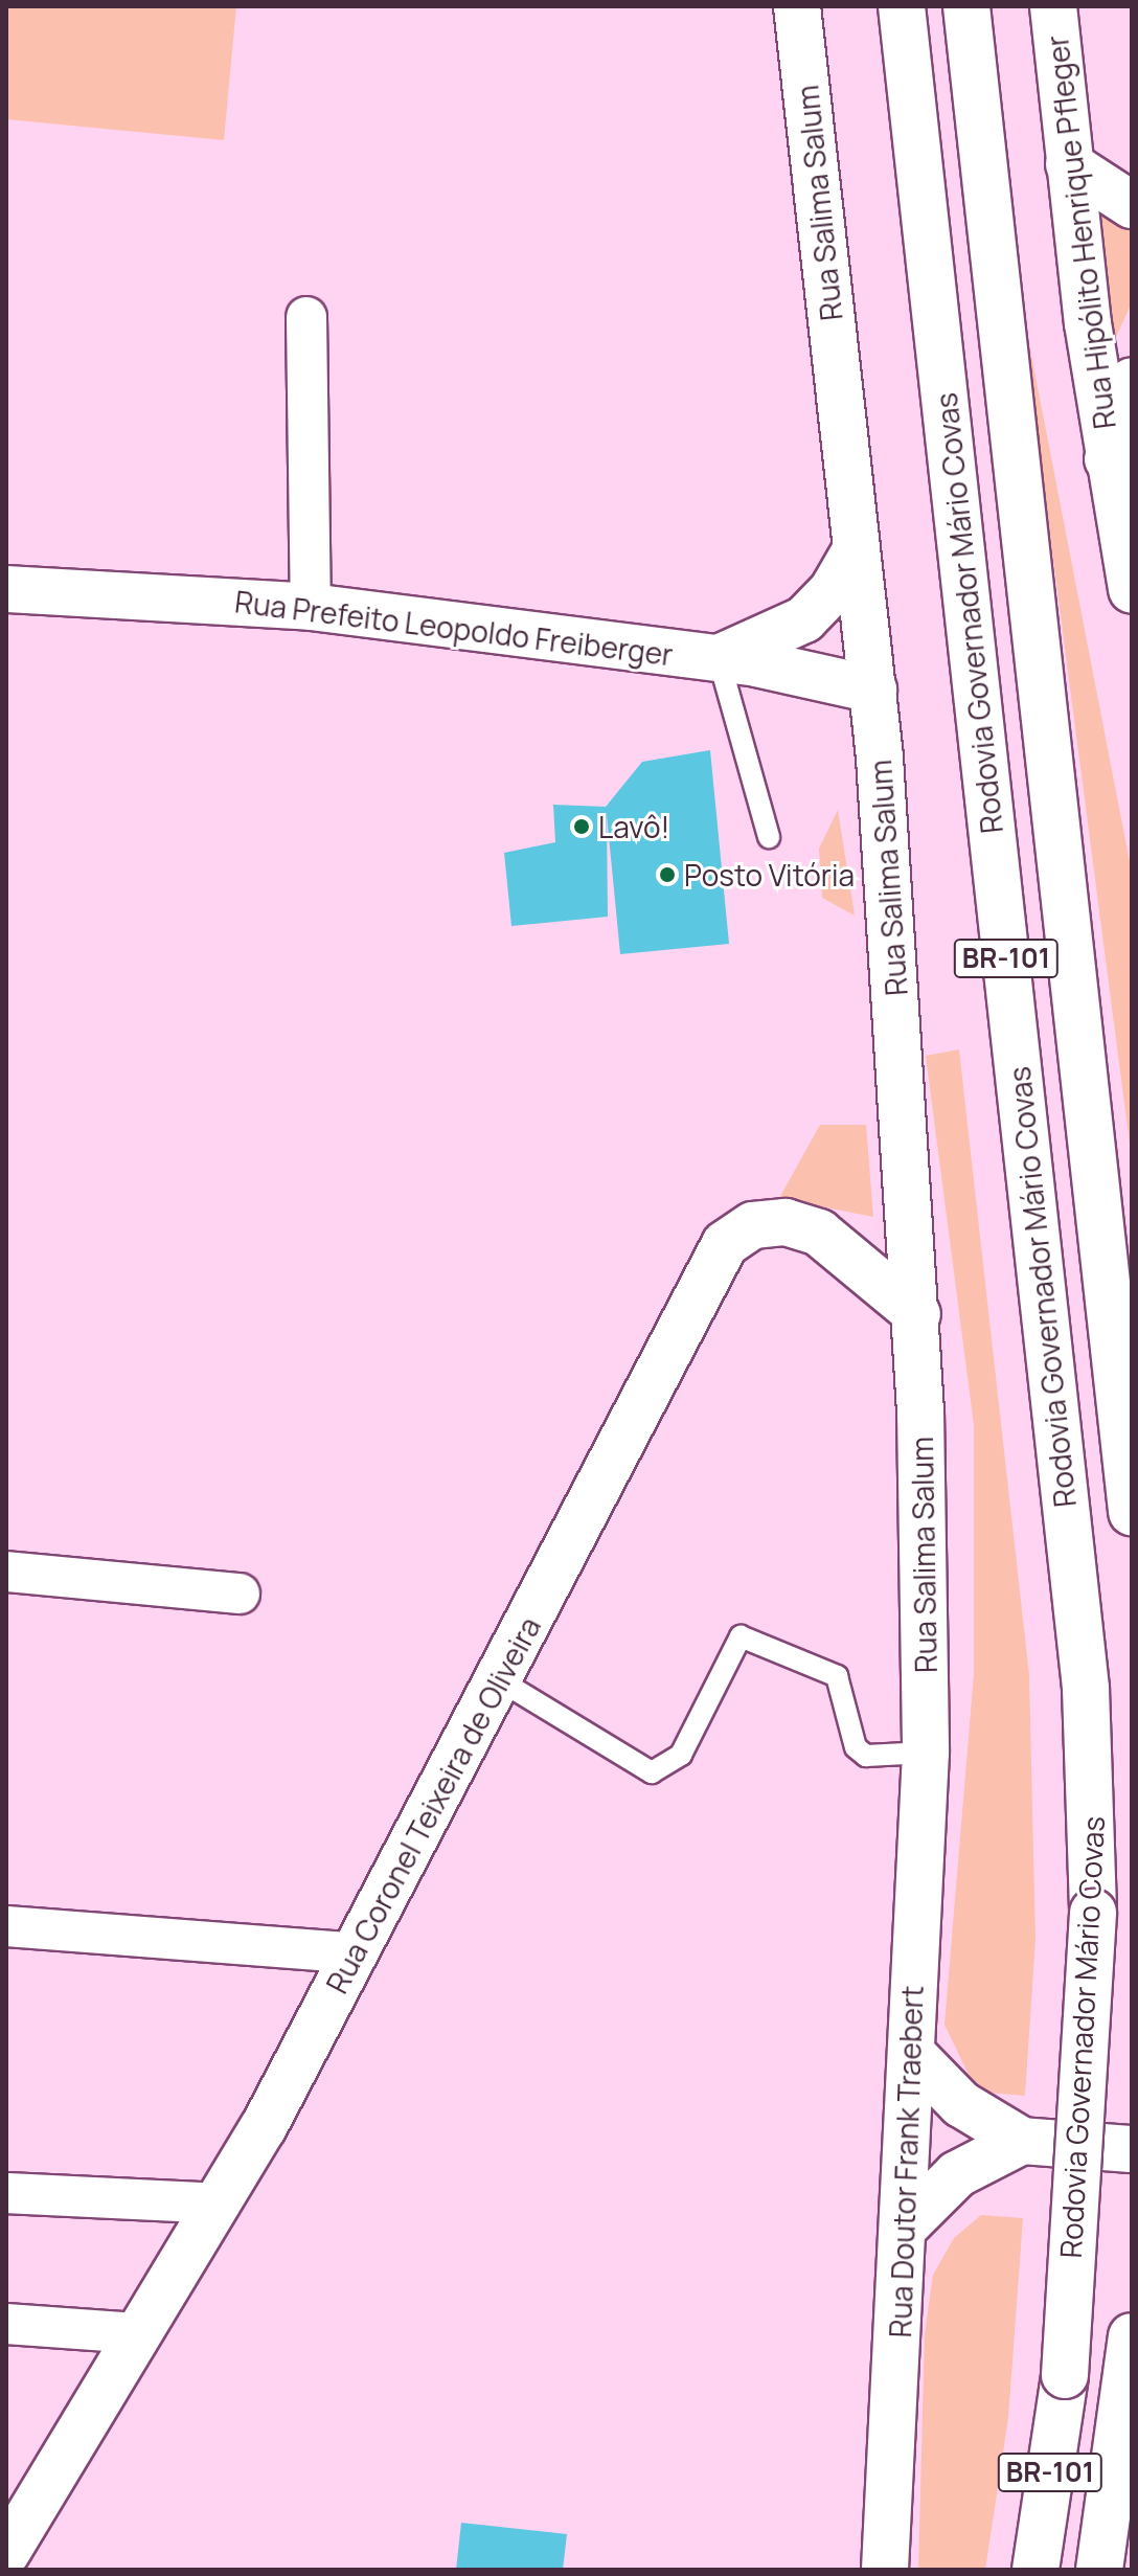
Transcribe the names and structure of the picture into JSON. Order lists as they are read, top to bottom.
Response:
{
  "streets": {
    "main road": [
      "Rua Salima Salum",
      "Rua Hipólito Henrique Pfleger",
      "Rodovia Governador Mário Covas",
      "Rua Prefeito Leopoldo Freiberger",
      "BR-101",
      "Rua Coronel Teixeira de Oliveira",
      "Rua Doutor Frank Traebert"
    ]
  },
  "crossings": [
    ["Rua Salima Salum", "Rua Prefeito Leopoldo Freiberger"],
    ["Rua Salima Salum", "Rua Coronel Teixeira de Oliveira"],
    ["Rua Salima Salum", "Rua Doutor Frank Traebert"]
  ],
  "places": ["Lavô!", "Posto Vitória"]
}
